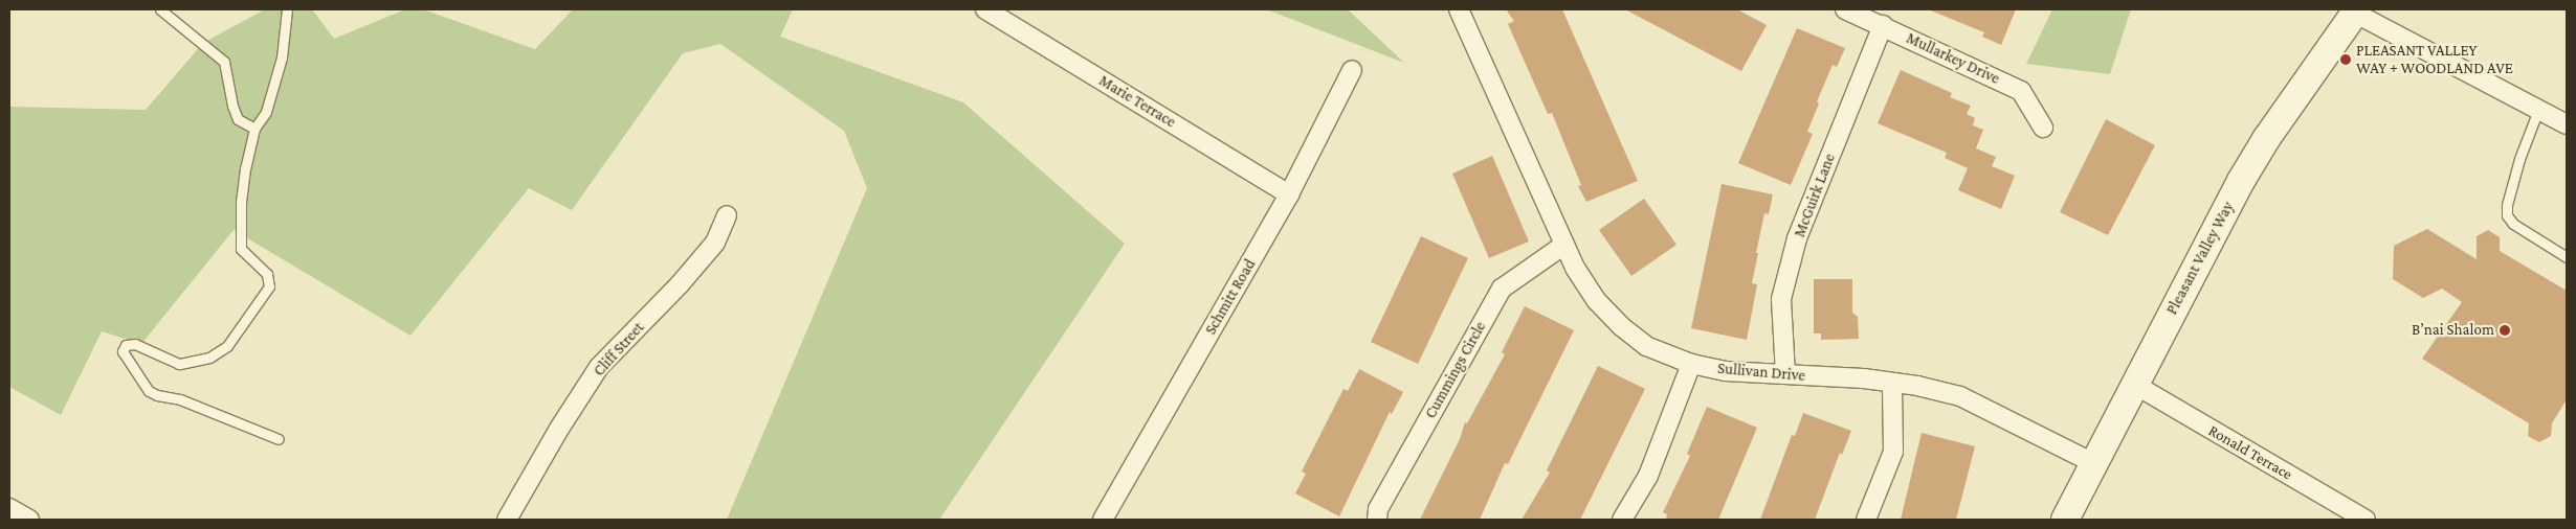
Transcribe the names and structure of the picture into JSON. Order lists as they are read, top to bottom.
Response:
{
  "streets": {
    "main road": ["Pleasant Valley Way"],
    "street": [
      "Mullarkey Drive",
      "Marie Terrace",
      "McGuirk Lane",
      "Schmitt Road",
      "Cliff Street",
      "Cummings Circle",
      "Sullivan Drive",
      "Ronald Terrace"
    ]
  },
  "crossings": [
    ["Mullarkey Drive", "McGuirk Lane"],
    ["Marie Terrace", "Schmitt Road"],
    ["McGuirk Lane", "Sullivan Drive"],
    ["Pleasant Valley Way", "Sullivan Drive"],
    ["Pleasant Valley Way", "Ronald Terrace"],
    ["Cummings Circle", "Sullivan Drive"]
  ],
  "places": ["PLEASANT VALLEY WAY + WOODLAND AVE", "B’nai Shalom"]
}
